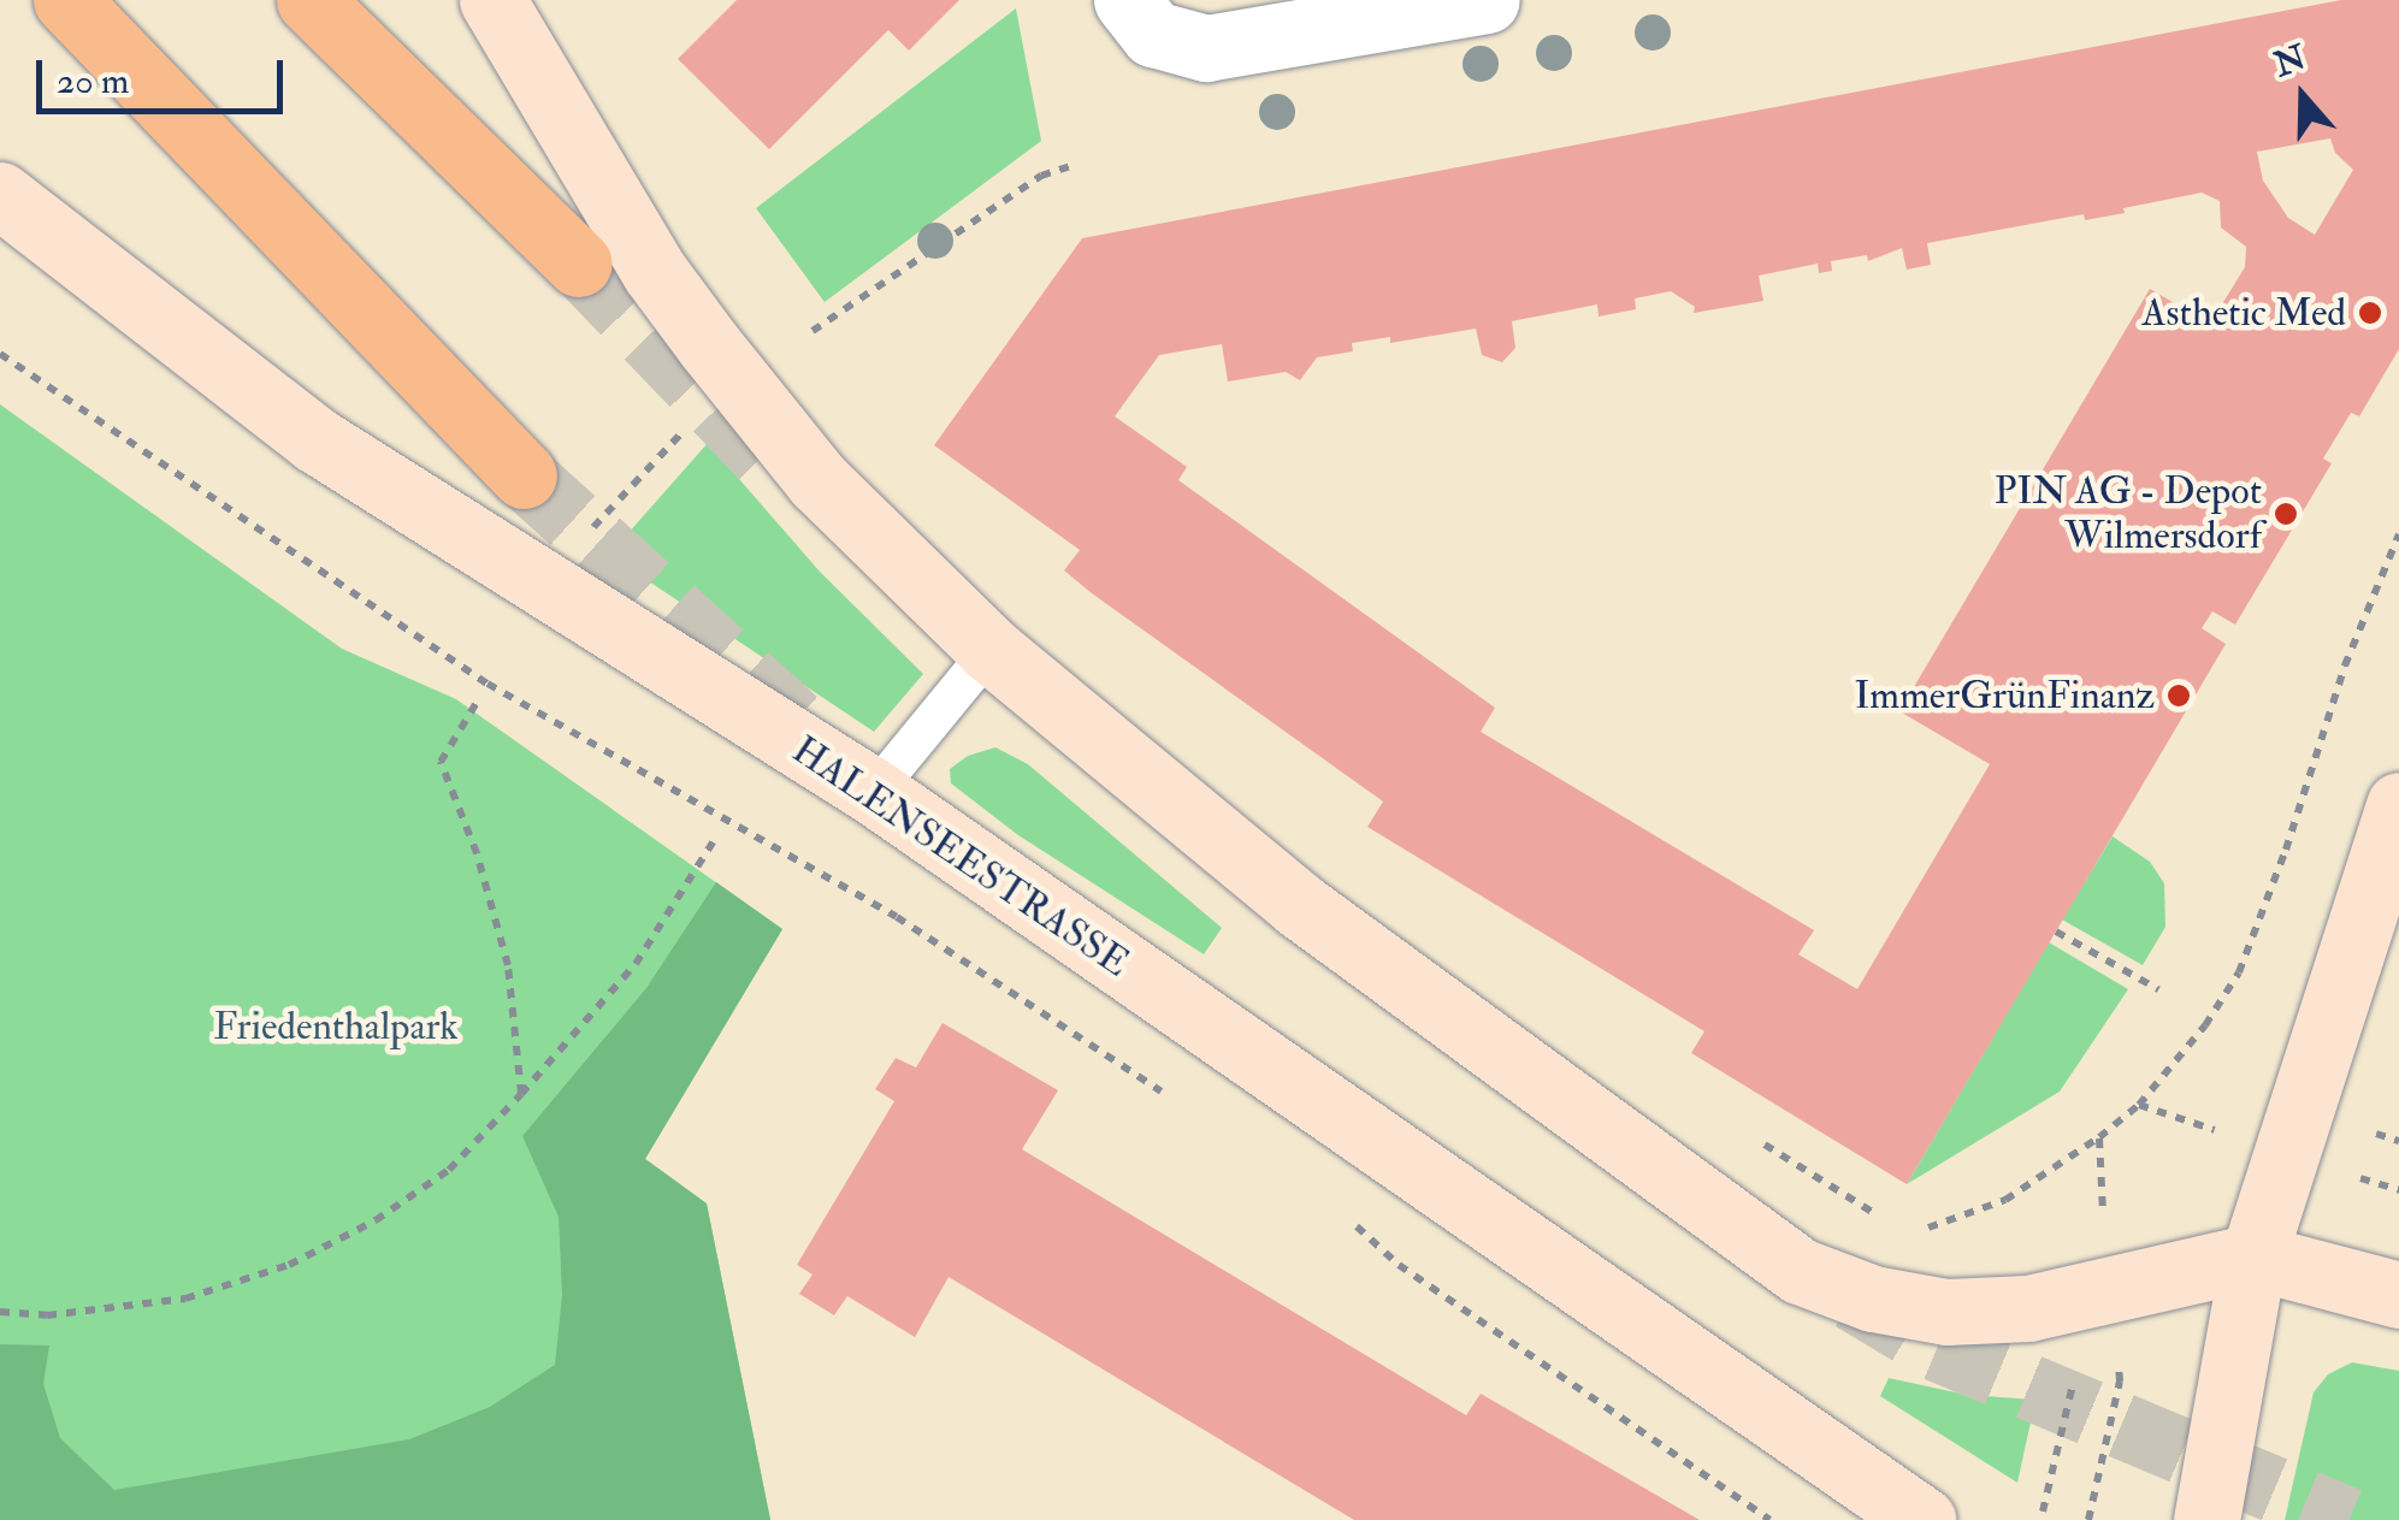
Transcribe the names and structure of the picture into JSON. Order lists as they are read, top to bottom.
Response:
{
  "streets": {
    "main road": ["HALENSEESTRASSE"]
  },
  "parks": ["Friedenthalpark"],
  "places": ["Asthetic Med", "PIN AG - Depot Wilmersdorf", "ImmerGrünFinanz"],
  "scale_bar": "20 m",
  "north": "top"
}
